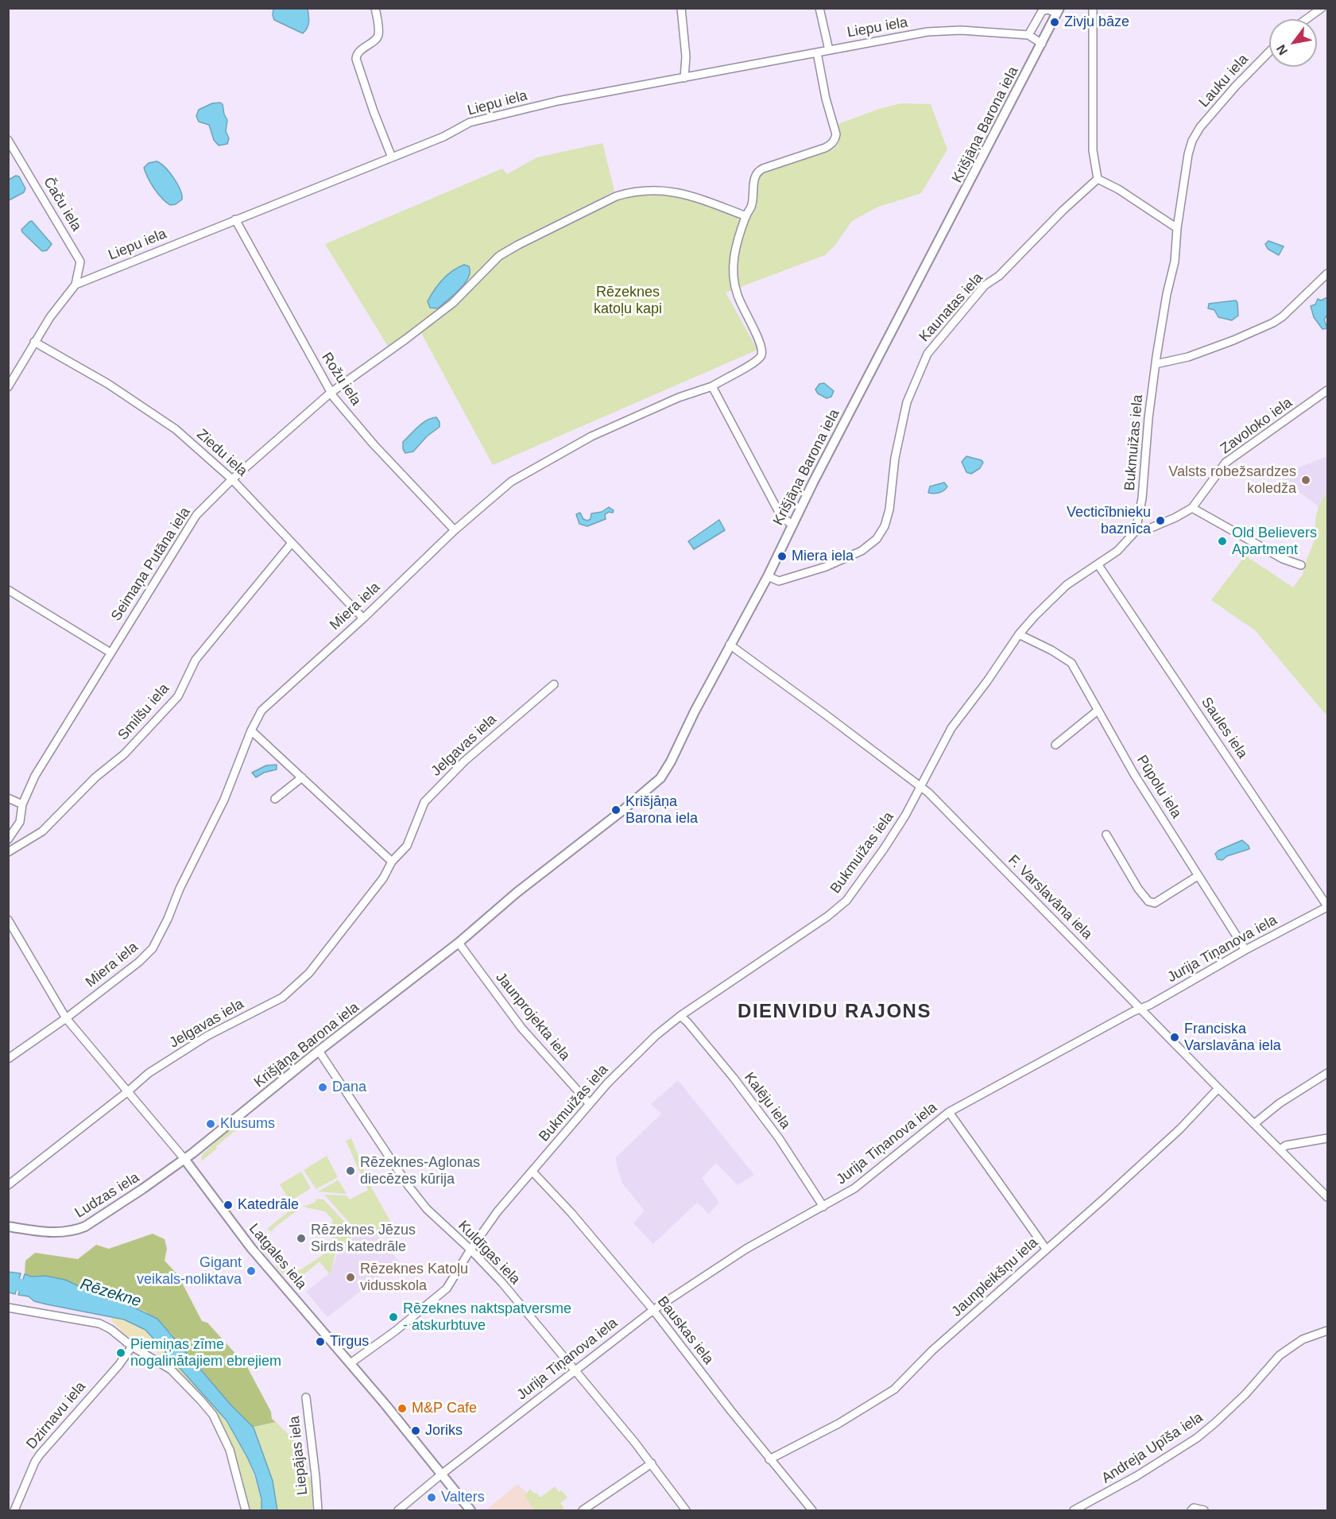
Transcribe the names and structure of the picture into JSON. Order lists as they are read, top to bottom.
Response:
{
  "streets": {
    "main road": ["Krišjāņa Barona iela", "Ludzas iela", "Latgales iela"],
    "street": [
      "Liepu iela",
      "Lauku iela",
      "Čaču iela",
      "Kaunatas iela",
      "Rožu iela",
      "Zavoloko iela",
      "Bukmuižas iela",
      "Ziedu iela",
      "Seimaņa Putāna iela",
      "Miera iela",
      "Smilšu iela",
      "Saules iela",
      "Jelgavas iela",
      "Pūpolu iela",
      "F. Varslavāna iela",
      "Jurija Tiņanova iela",
      "Jaunprojekta iela",
      "Kalēju iela",
      "Kuldīgas iela",
      "Jaunpleikšņu iela",
      "Bauskas iela",
      "Dzirnavu iela",
      "Andreja Upīša iela",
      "Liepājas iela"
    ]
  },
  "crossings": [
    ["Liepu iela", "Krišjāņa Barona iela"],
    ["Liepu iela", "Čaču iela"],
    ["Liepu iela", "Rožu iela"],
    ["Liepu iela", "Ziedu iela"],
    ["Liepu iela", "Miera iela"],
    ["Lauku iela", "Bukmuižas iela"],
    ["Krišjāņa Barona iela", "Kaunatas iela"],
    ["Krišjāņa Barona iela", "F. Varslavāna iela"],
    ["Krišjāņa Barona iela", "Jaunprojekta iela"],
    ["Krišjāņa Barona iela", "Ludzas iela"],
    ["Krišjāņa Barona iela", "Kuldīgas iela"],
    ["Krišjāņa Barona iela", "Latgales iela"],
    ["Rožu iela", "Seimaņa Putāna iela"],
    ["Rožu iela", "Miera iela"],
    ["Zavoloko iela", "Bukmuižas iela"],
    ["Bukmuižas iela", "Saules iela"],
    ["Bukmuižas iela", "Pūpolu iela"],
    ["Bukmuižas iela", "F. Varslavāna iela"],
    ["Bukmuižas iela", "Jaunprojekta iela"],
    ["Bukmuižas iela", "Kalēju iela"],
    ["Bukmuižas iela", "Kuldīgas iela"],
    ["Bukmuižas iela", "Latgales iela"],
    ["Bukmuižas iela", "Bauskas iela"],
    ["Ziedu iela", "Seimaņa Putāna iela"],
    ["Ziedu iela", "Miera iela"],
    ["Ziedu iela", "Smilšu iela"],
    ["Seimaņa Putāna iela", "Miera iela"],
    ["Miera iela", "Latgales iela"],
    ["Saules iela", "Jurija Tiņanova iela"],
    ["Jelgavas iela", "Latgales iela"],
    ["Pūpolu iela", "Jurija Tiņanova iela"],
    ["F. Varslavāna iela", "Jurija Tiņanova iela"],
    ["F. Varslavāna iela", "Jaunpleikšņu iela"],
    ["Jurija Tiņanova iela", "Kalēju iela"],
    ["Jurija Tiņanova iela", "Kuldīgas iela"],
    ["Jurija Tiņanova iela", "Latgales iela"],
    ["Jurija Tiņanova iela", "Bauskas iela"],
    ["Ludzas iela", "Latgales iela"],
    ["Jaunpleikšņu iela", "Bauskas iela"]
  ],
  "districts": ["DIENVIDU RAJONS"],
  "water": ["Rēzekne"],
  "parks": ["Rēzeknes katoļu kapi"],
  "places": [
    "Zivju bāze",
    "Valsts robežsardzes koledža",
    "Vecticībnieku baznīca",
    "Old Believers Apartment",
    "Miera iela",
    "Krišjāņa Barona iela",
    "Franciska Varslavāna iela",
    "Dana",
    "Klusums",
    "Rēzeknes-Aglonas diecēzes kūrija",
    "Katedrāle",
    "Rēzeknes Jēzus Sirds katedrāle",
    "Gigant veikals-noliktava",
    "Rēzeknes Katoļu vidusskola",
    "Rēzeknes naktspatversme - atskurbtuve",
    "Tirgus",
    "Piemiņas zīme nogalinātajiem ebrejiem",
    "M&P Cafe",
    "Joriks",
    "Valters"
  ],
  "north": "bottom left"
}
